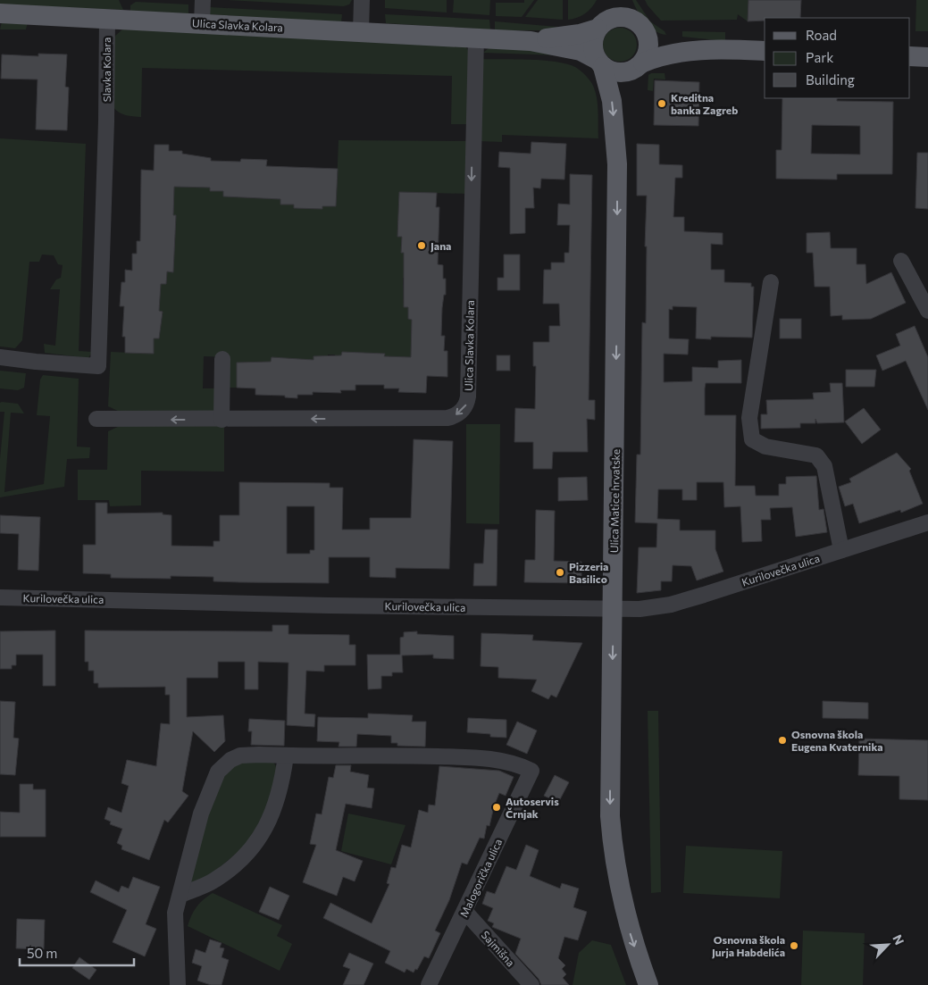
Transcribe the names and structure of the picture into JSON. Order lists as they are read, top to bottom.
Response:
{
  "streets": {
    "main road": ["Ulica Slavka Kolara", "Ulica Matice hrvatske"],
    "street": [
      "Slavka Kolara",
      "Kurilovečka ulica",
      "Malogorička ulica",
      "Sajmišna"
    ]
  },
  "crossings": [
    ["Ulica Slavka Kolara", "Slavka Kolara"],
    ["Ulica Slavka Kolara", "Ulica Matice hrvatske"],
    ["Ulica Matice hrvatske", "Kurilovečka ulica"],
    ["Malogorička ulica", "Sajmišna"]
  ],
  "one_way": ["Ulica Matice hrvatske"],
  "places": [
    "Kreditna banka Zagreb",
    "Jana",
    "Pizzeria Basilico",
    "Osnovna škola Eugena Kvaternika",
    "Autoservis Črnjak",
    "Osnovna škola Jurja Habdelića"
  ],
  "legend": ["Road", "Park", "Building"],
  "scale_bar": "50 m",
  "north": "top right"
}
